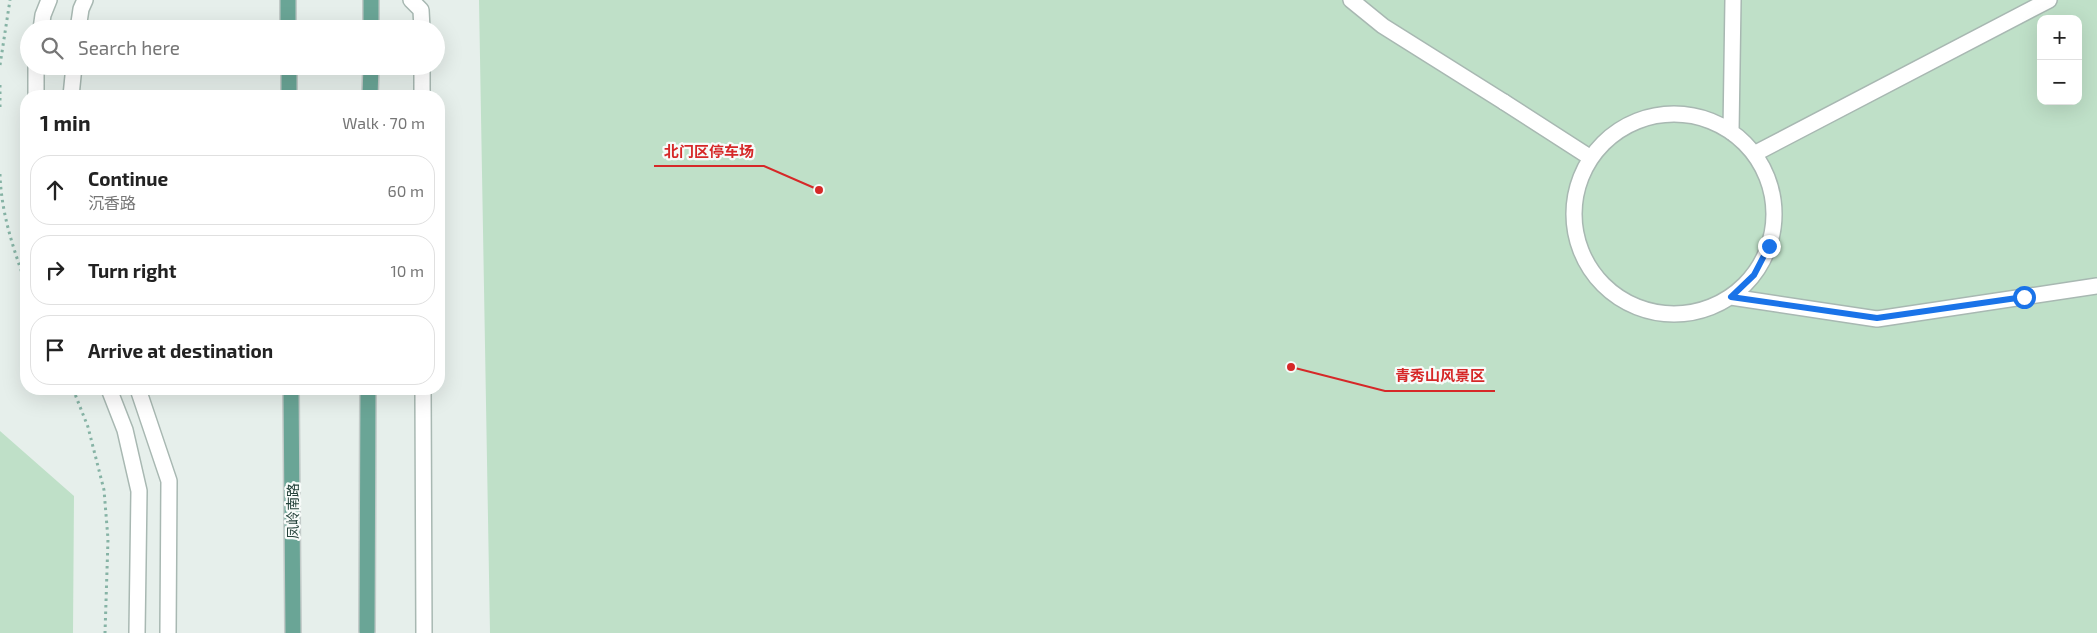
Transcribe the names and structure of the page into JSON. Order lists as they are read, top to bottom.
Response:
{
  "streets": {
    "main road": ["凤岭南路"]
  },
  "places": ["北门区停车场", "青秀山风景区"],
  "page": {
    "map_buttons": ["+", "−"],
    "search": "Search here",
    "heading": ["1 min", "Walk · 70 m"],
    "list": [
      ["Continue", "沉香路", "60 m"],
      ["Turn right", "10 m"],
      "Arrive at destination"
    ]
  }
}
